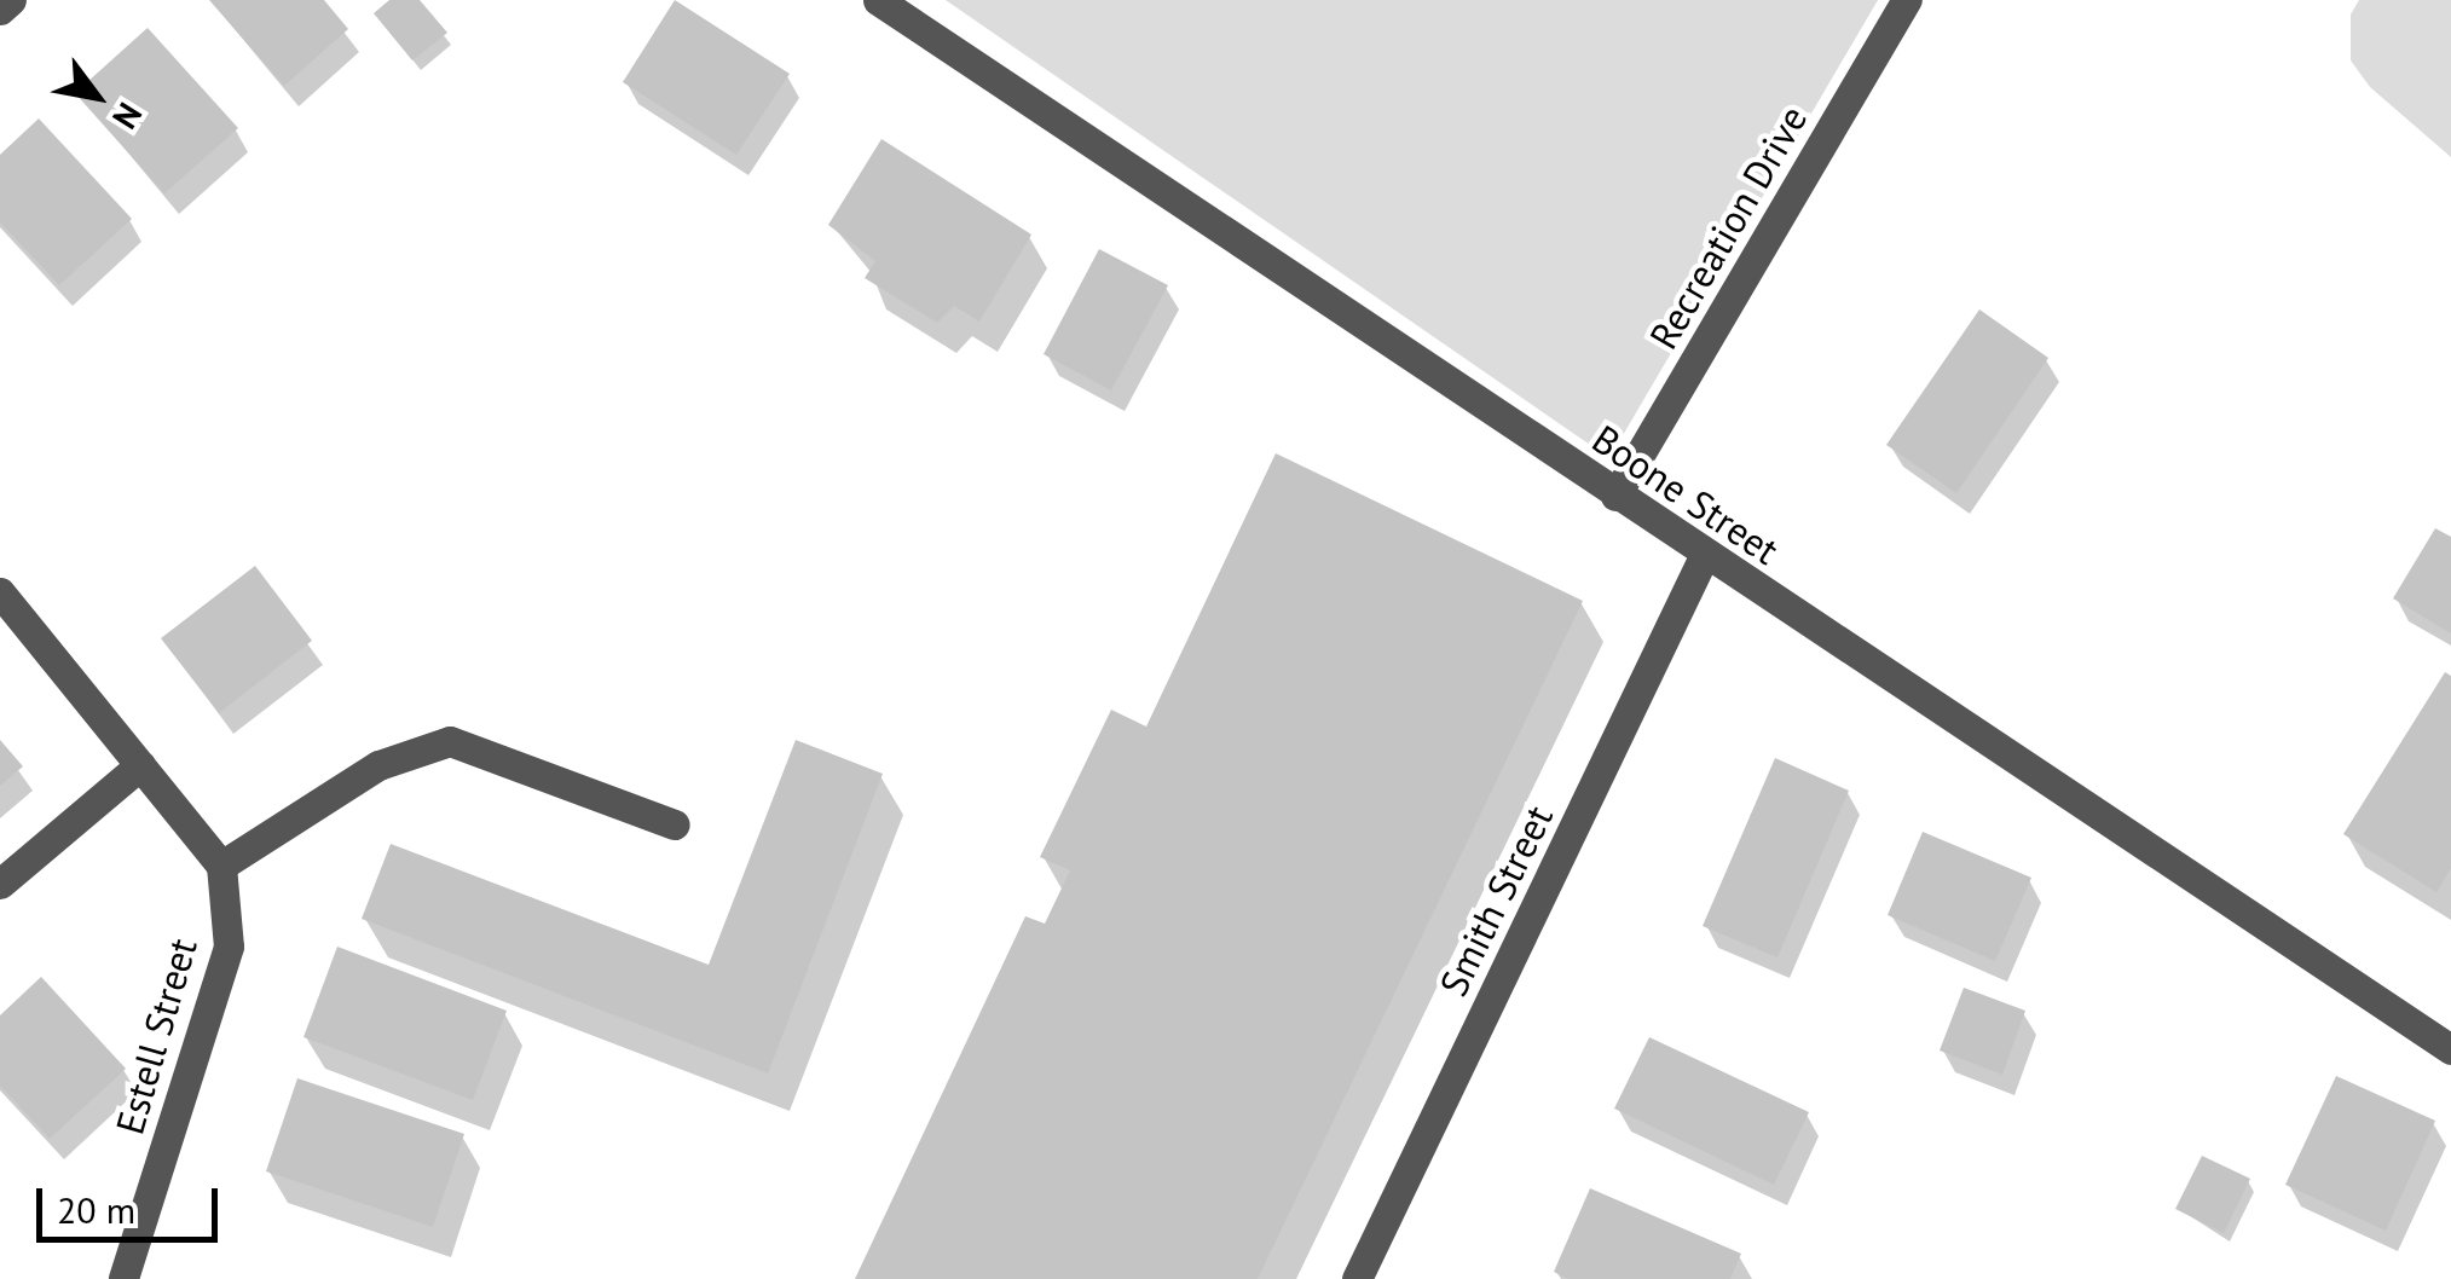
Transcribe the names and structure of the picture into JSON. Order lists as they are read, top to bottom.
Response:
{
  "streets": {
    "street": [
      "Recreation Drive",
      "Boone Street",
      "Smith Street",
      "Estell Street"
    ]
  },
  "crossings": [
    ["Recreation Drive", "Boone Street"],
    ["Boone Street", "Smith Street"]
  ],
  "scale_bar": "20 m",
  "north": "bottom right"
}
